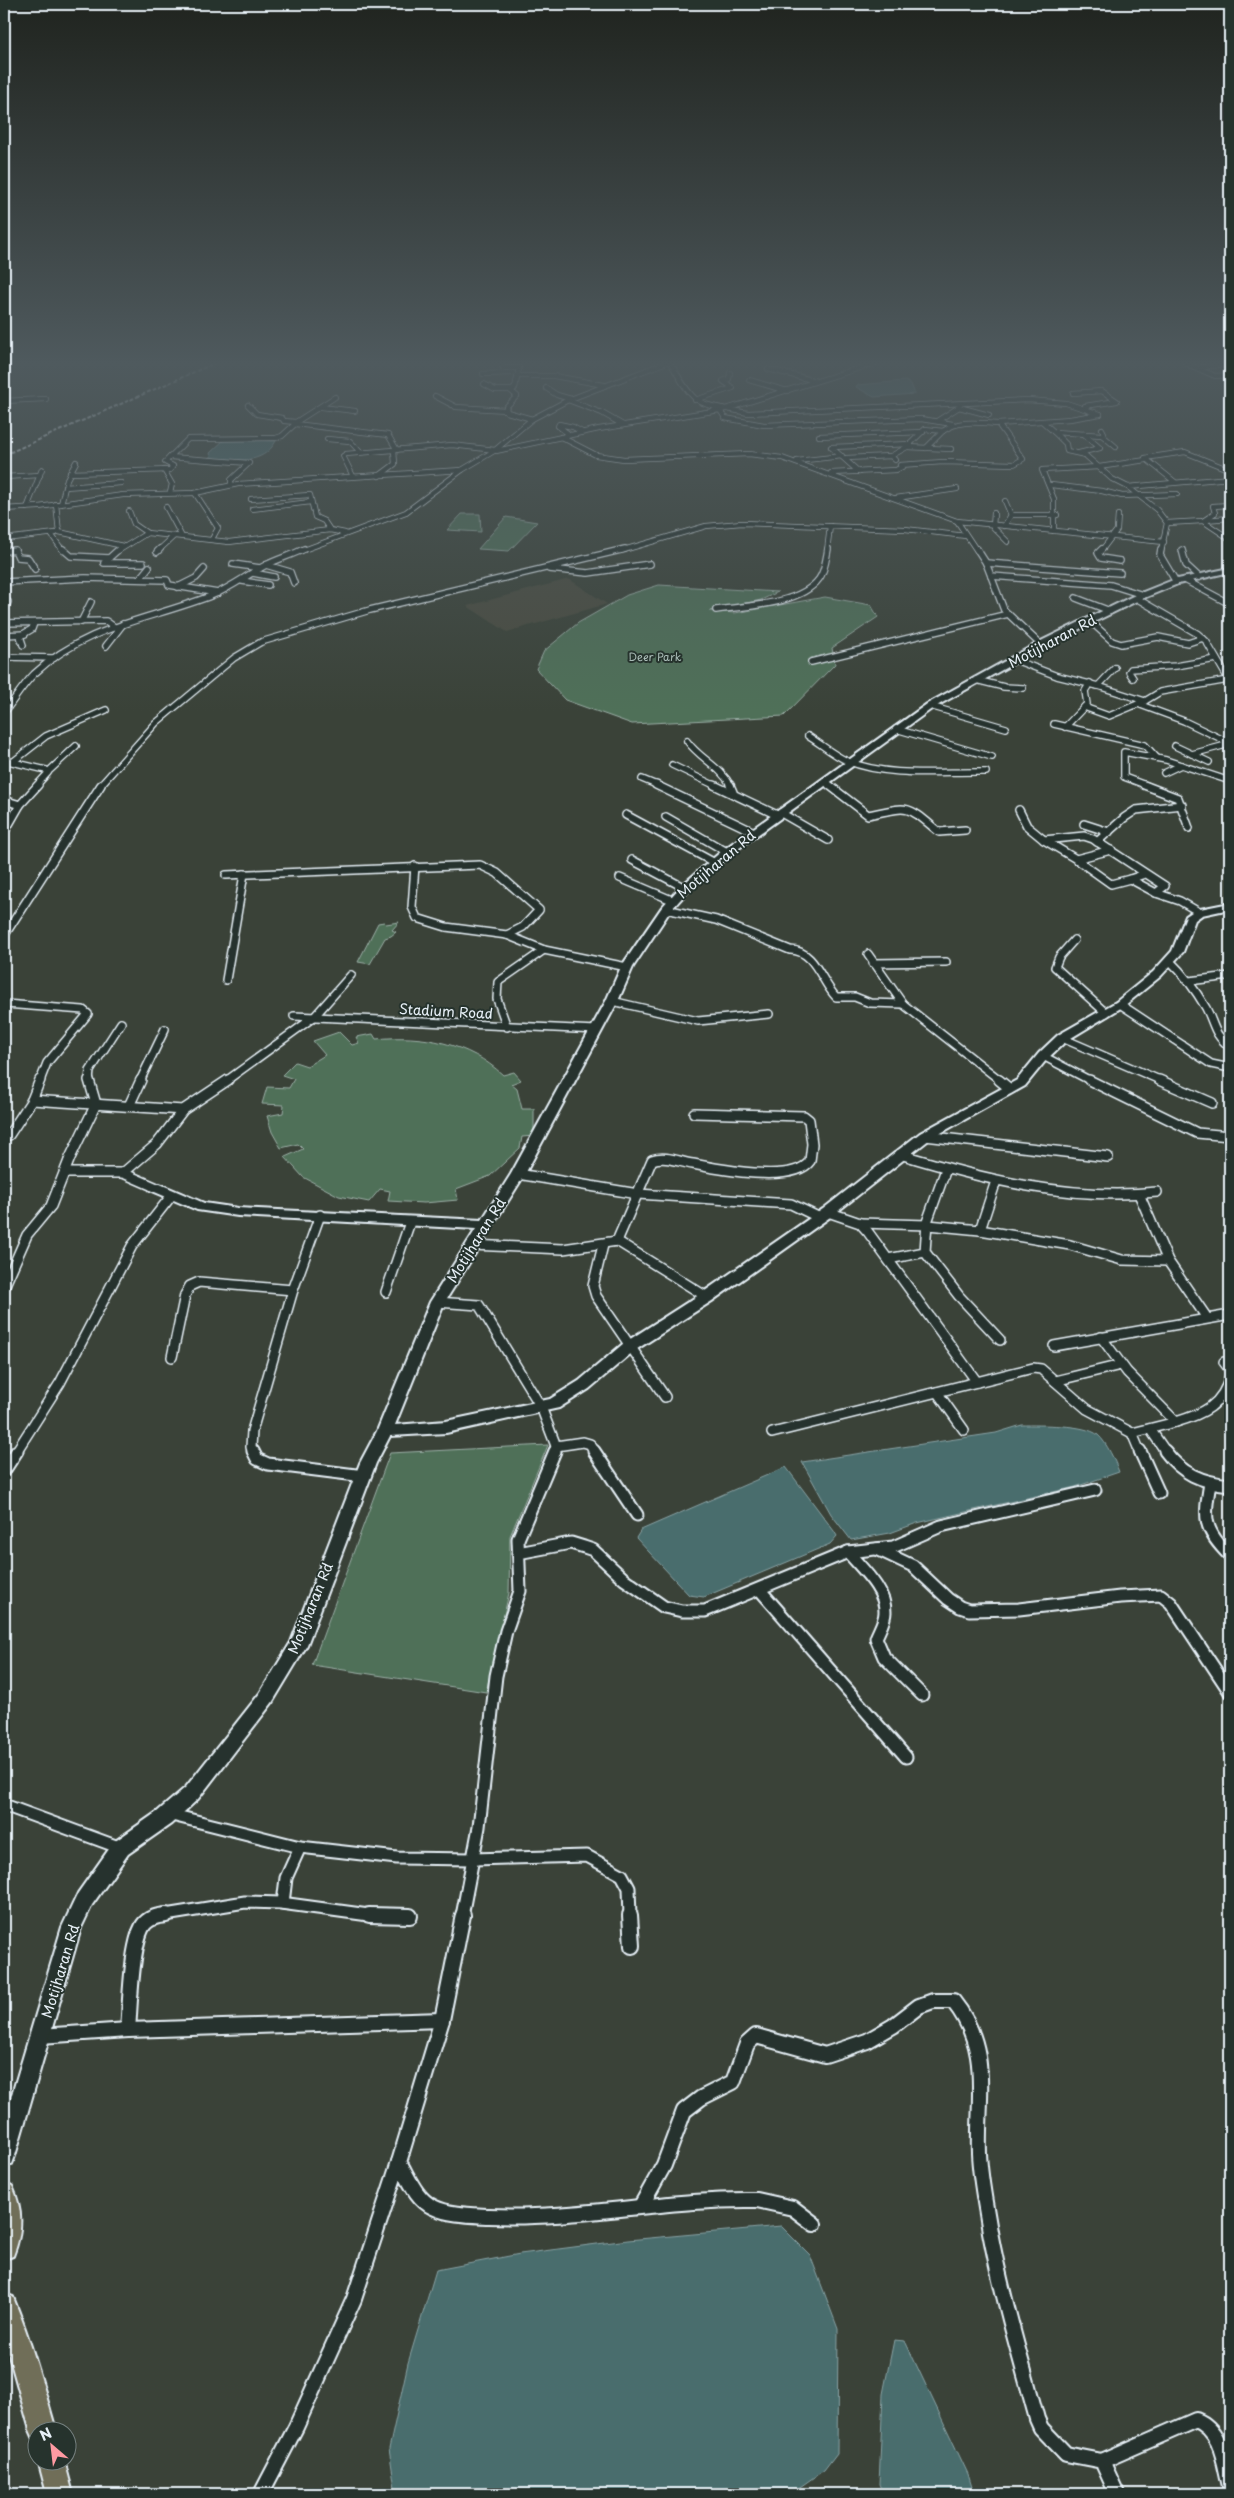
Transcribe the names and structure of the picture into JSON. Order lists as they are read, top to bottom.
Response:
{
  "streets": {
    "main road": ["Motijharan Rd"],
    "street": ["Stadium Road"]
  },
  "crossings": [
    ["Motijharan Rd", "Stadium Road"]
  ],
  "parks": ["Deer Park"],
  "north": "top left"
}
